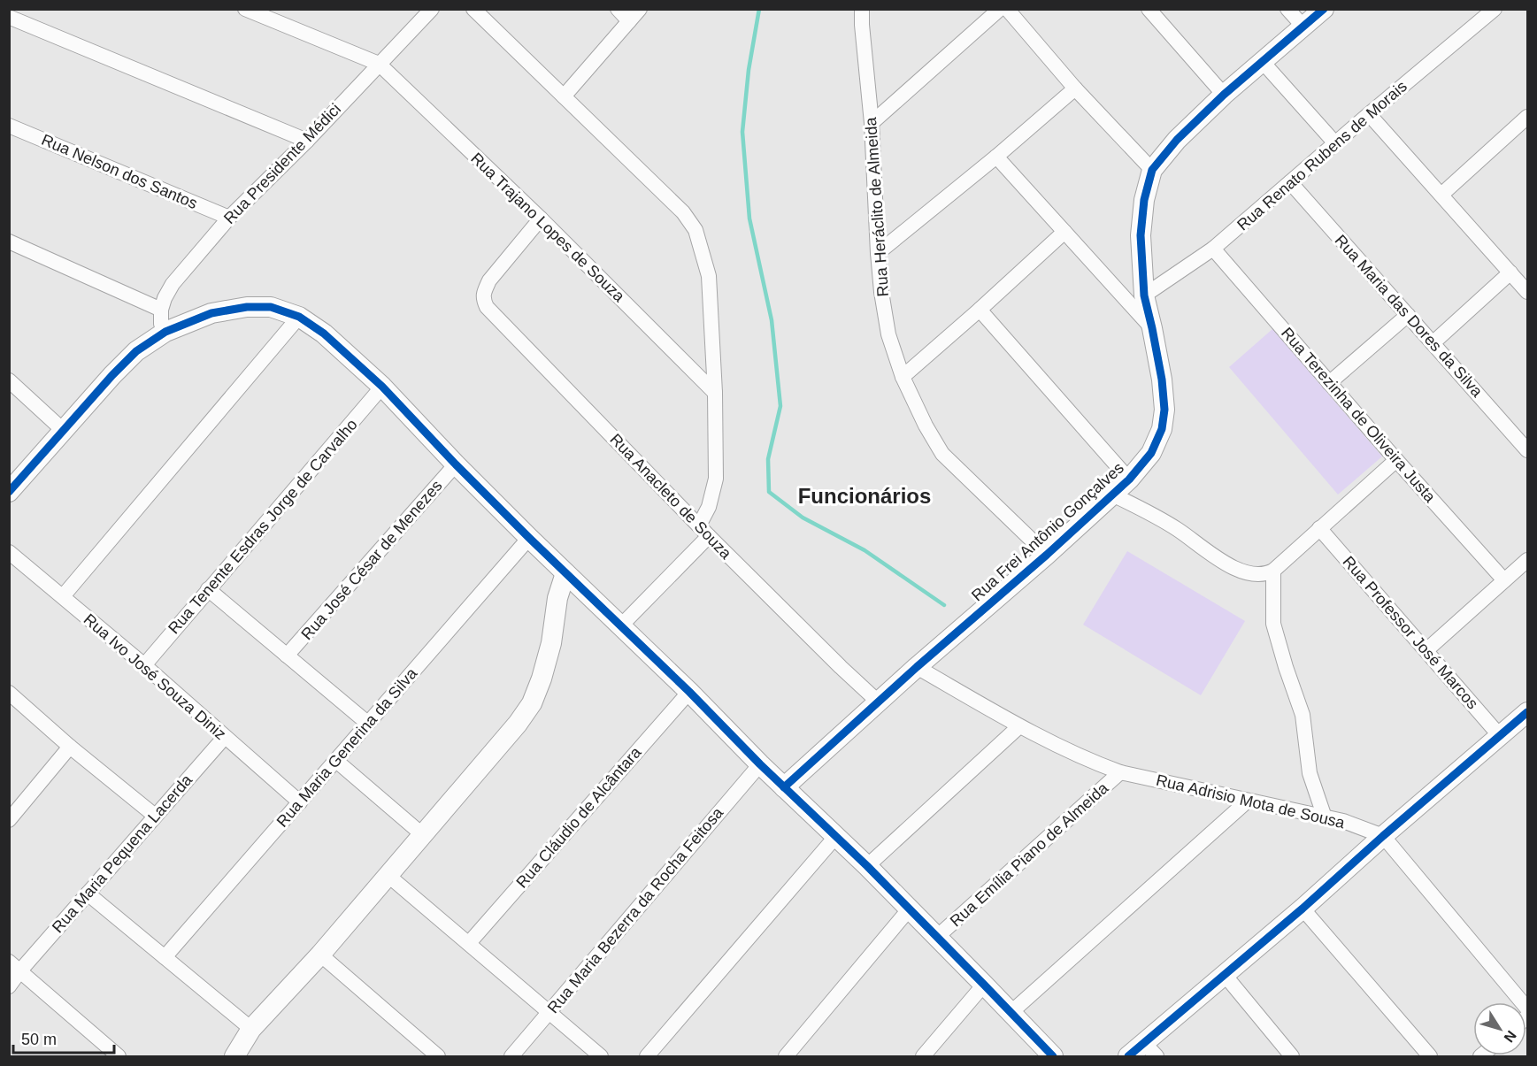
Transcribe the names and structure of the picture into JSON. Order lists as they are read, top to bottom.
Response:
{
  "streets": {
    "street": [
      "Rua Renato Rubens de Morais",
      "Rua Presidente Médici",
      "Rua Nelson dos Santos",
      "Rua Heráclito de Almeida",
      "Rua Trajano Lopes de Souza",
      "Rua Maria das Dores da Silva",
      "Rua Terezinha de Oliveira Justa",
      "Rua Anacleto de Souza",
      "Rua Tenente Esdras Jorge de Carvalho",
      "Rua Frei Antônio Gonçalves",
      "Rua José César de Menezes",
      "Rua Professor José Marcos",
      "Rua Ivo José Souza Diniz",
      "Rua Maria Generina da Silva",
      "Rua Adrisio Mota de Sousa",
      "Rua Cláudio de Alcântara",
      "Rua Maria Pequena Lacerda",
      "Rua Emília Piano de Almeida",
      "Rua Maria Bezerra da Rocha Feitosa"
    ]
  },
  "crossings": [
    ["Rua Renato Rubens de Morais", "Rua Maria das Dores da Silva"],
    ["Rua Renato Rubens de Morais", "Rua Terezinha de Oliveira Justa"],
    ["Rua Renato Rubens de Morais", "Rua Frei Antônio Gonçalves"],
    ["Rua Presidente Médici", "Rua Nelson dos Santos"],
    ["Rua Presidente Médici", "Rua Trajano Lopes de Souza"],
    ["Rua Heráclito de Almeida", "Rua Frei Antônio Gonçalves"],
    ["Rua Trajano Lopes de Souza", "Rua Anacleto de Souza"],
    ["Rua Anacleto de Souza", "Rua Frei Antônio Gonçalves"],
    ["Rua Tenente Esdras Jorge de Carvalho", "Rua Ivo José Souza Diniz"],
    ["Rua Frei Antônio Gonçalves", "Rua Adrisio Mota de Sousa"],
    ["Rua Ivo José Souza Diniz", "Rua Maria Generina da Silva"],
    ["Rua Ivo José Souza Diniz", "Rua Maria Pequena Lacerda"],
    ["Rua Adrisio Mota de Sousa", "Rua Emília Piano de Almeida"]
  ],
  "districts": ["Funcionários"],
  "scale_bar": "50 m",
  "north": "bottom right"
}
